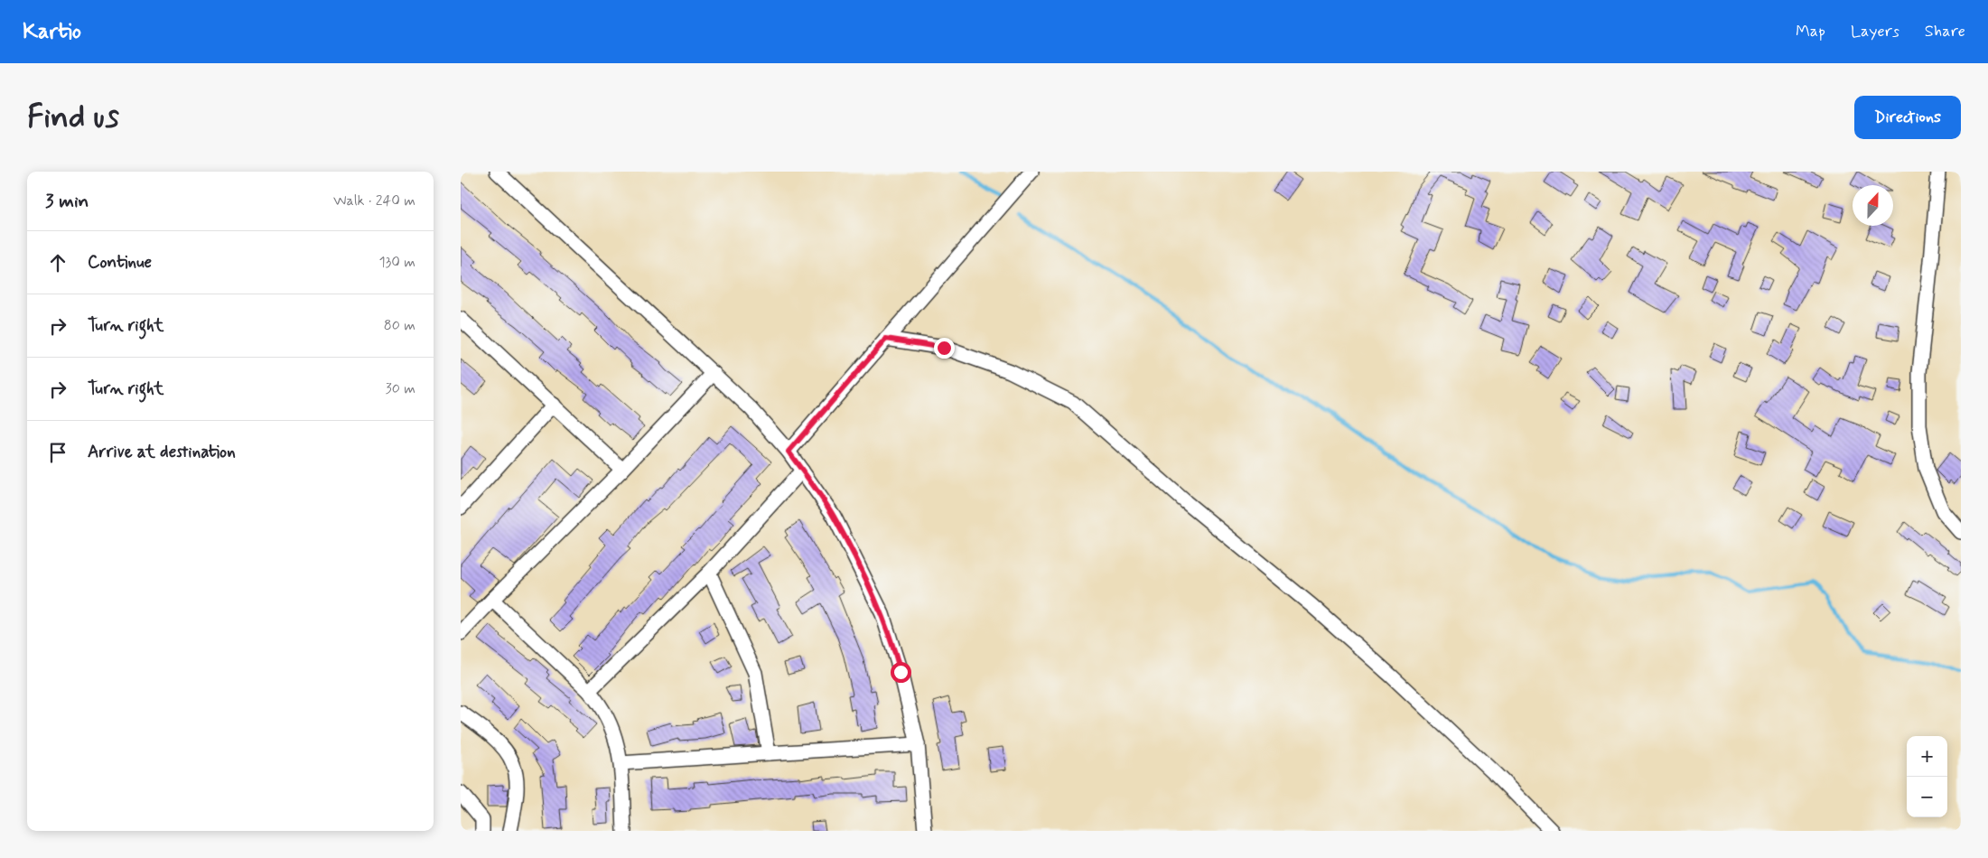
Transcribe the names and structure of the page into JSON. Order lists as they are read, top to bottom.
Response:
{
  "north": "top",
  "page": {
    "header": "Kartio",
    "nav": ["Map", "Layers", "Share"],
    "buttons": "Directions",
    "title": "Find us",
    "heading": ["3 min", "Walk · 240 m"],
    "list": [
      ["Continue", "130 m"],
      ["Turn right", "80 m"],
      ["Turn right", "30 m"],
      "Arrive at destination"
    ],
    "map_buttons": ["+", "−"]
  }
}
